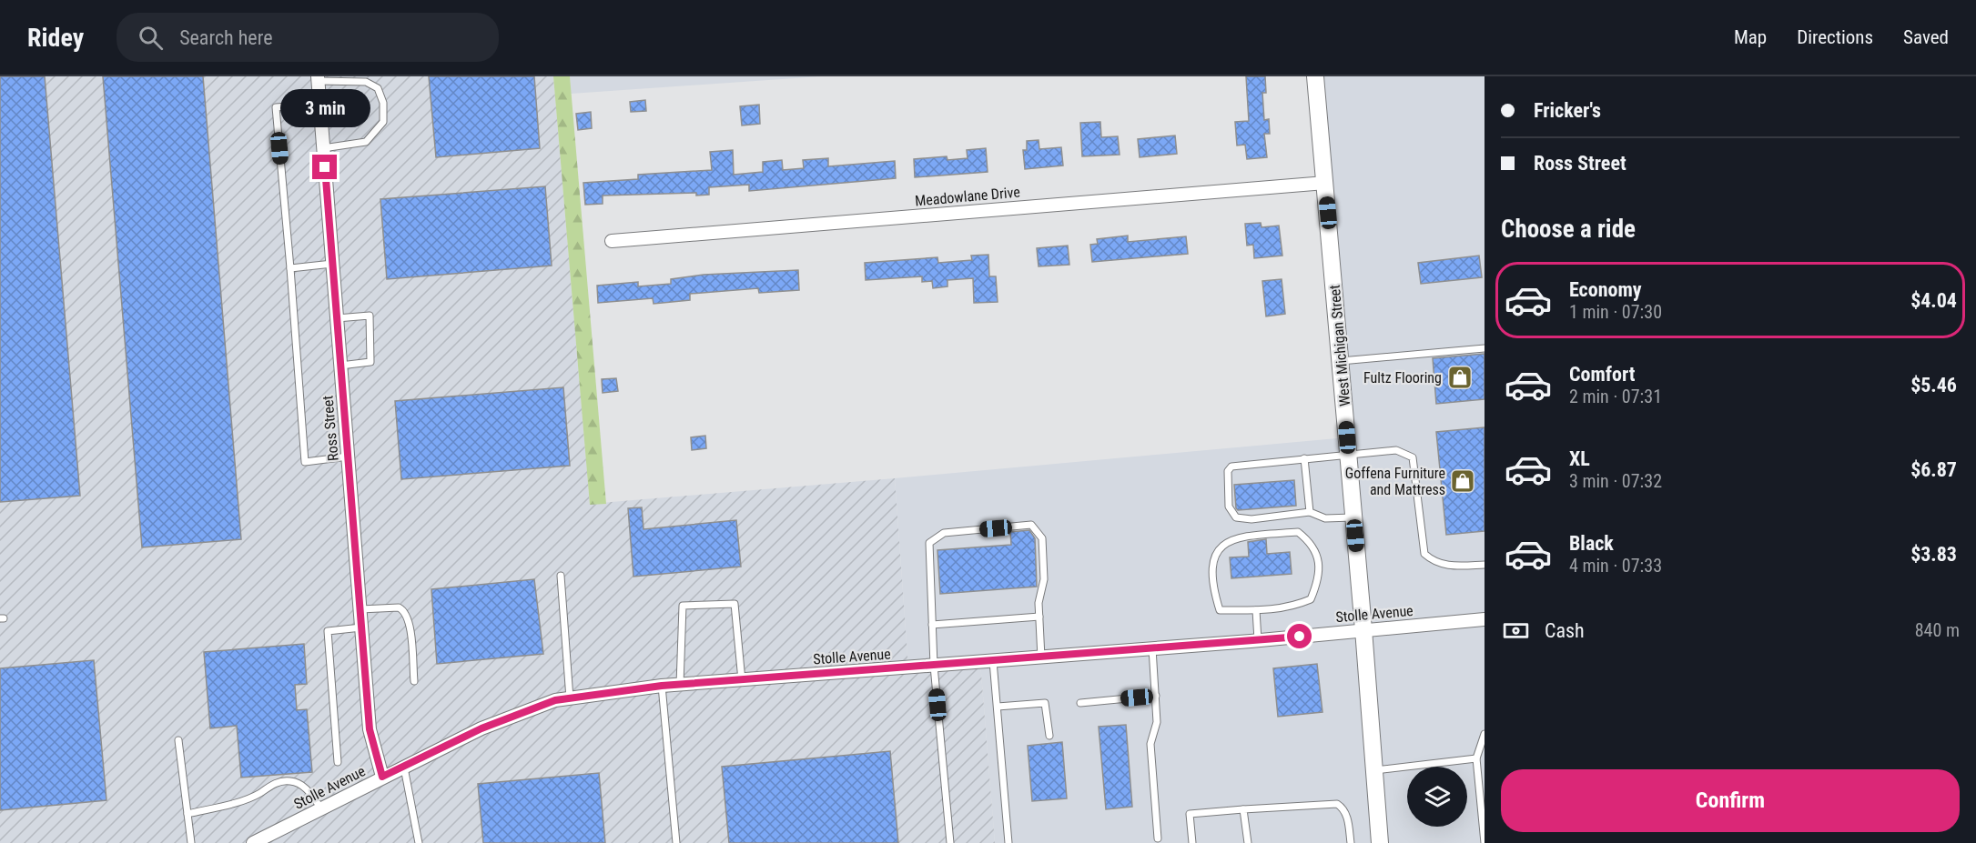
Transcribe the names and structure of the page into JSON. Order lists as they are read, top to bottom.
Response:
{
  "streets": {
    "main road": ["West Michigan Street"],
    "street": ["Meadowlane Drive", "Ross Street", "Stolle Avenue"]
  },
  "crossings": [
    ["Meadowlane Drive", "West Michigan Street"],
    ["West Michigan Street", "Stolle Avenue"],
    ["Ross Street", "Stolle Avenue"]
  ],
  "places": {
    "shop": ["Fultz Flooring", "Goffena Furniture and Mattress"]
  },
  "page": {
    "header": "Ridey",
    "search": "Search here",
    "nav": ["Map", "Directions", "Saved"],
    "banner": ["Fricker's", "Ross Street"],
    "bubble": "3 min",
    "heading": "Choose a ride",
    "list": [
      {
        "name": "Economy",
        "note": "1 min · 07:30",
        "value": "$4.04"
      },
      {
        "name": "Comfort",
        "note": "2 min · 07:31",
        "value": "$5.46"
      },
      {
        "name": "XL",
        "note": "3 min · 07:32",
        "value": "$6.87"
      },
      {
        "name": "Black",
        "note": "4 min · 07:33",
        "value": "$3.83"
      }
    ],
    "pay": ["Cash", "840 m"],
    "buttons": "Confirm"
  }
}
